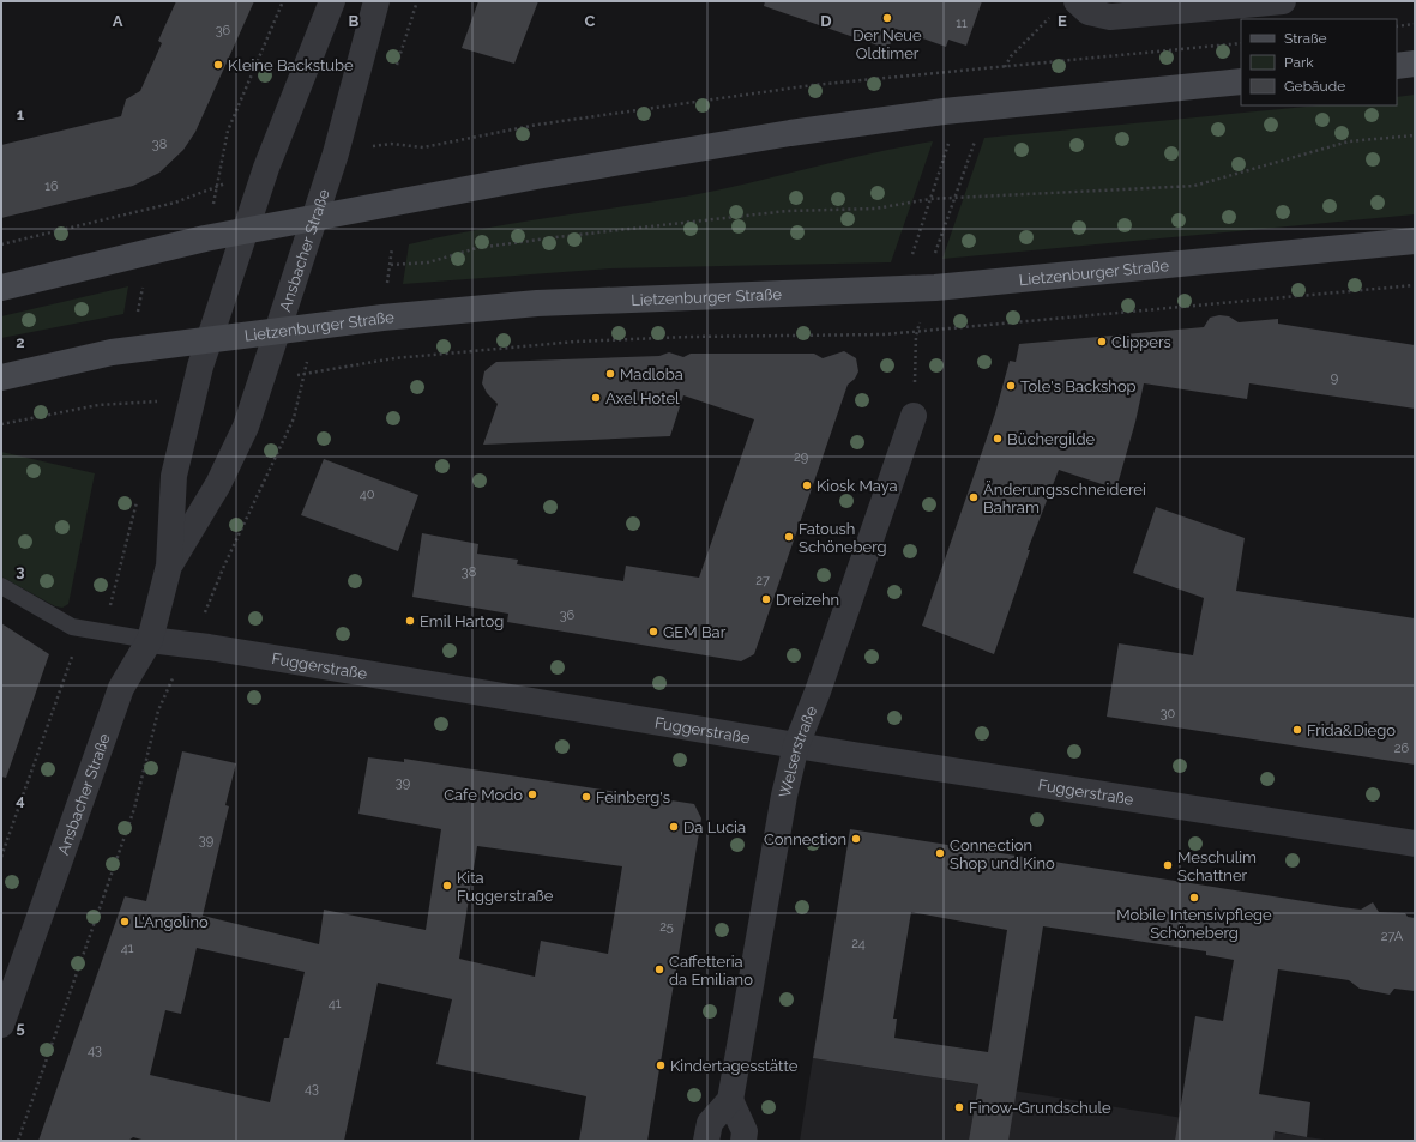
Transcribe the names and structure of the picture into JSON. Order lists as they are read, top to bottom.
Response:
{
  "streets": {
    "main road": ["Lietzenburger Straße"],
    "street": ["Ansbacher Straße", "Fuggerstraße", "Welserstraße"]
  },
  "crossings": [
    ["Ansbacher Straße", "Lietzenburger Straße"],
    ["Ansbacher Straße", "Fuggerstraße"],
    ["Fuggerstraße", "Welserstraße"]
  ],
  "places": [
    "Der Neue Oldtimer",
    "Kleine Backstube",
    "Clippers",
    "Madloba",
    "Tole's Backshop",
    "Axel Hotel",
    "Büchergilde",
    "Kiosk Maya",
    "Änderungsschneiderei Bahram",
    "Fatoush Schöneberg",
    "Dreizehn",
    "Emil Hartog",
    "GEM Bar",
    "Frida&Diego",
    "Cafe Modo",
    "Feinberg's",
    "Da Lucia",
    "Connection",
    "Connection Shop und Kino",
    "Meschulim Schattner",
    "Kita Fuggerstraße",
    "Mobile Intensivpflege Schöneberg",
    "L'Angolino",
    "Caffetteria da Emiliano",
    "Kindertagesstätte",
    "Finow-Grundschule"
  ],
  "house_numbers": [
    "11",
    "36",
    "38",
    "16",
    "9",
    "29",
    "40",
    "38",
    "27",
    "36",
    "30",
    "26",
    "39",
    "39",
    "25",
    "27A",
    "24",
    "41",
    "41",
    "43",
    "43"
  ],
  "legend": ["Straße", "Park", "Gebäude"],
  "grid": {
    "columns": [
      "A",
      "B",
      "C",
      "D",
      "E"
    ],
    "rows": [
      "1",
      "2",
      "3",
      "4",
      "5"
    ]
  }
}
